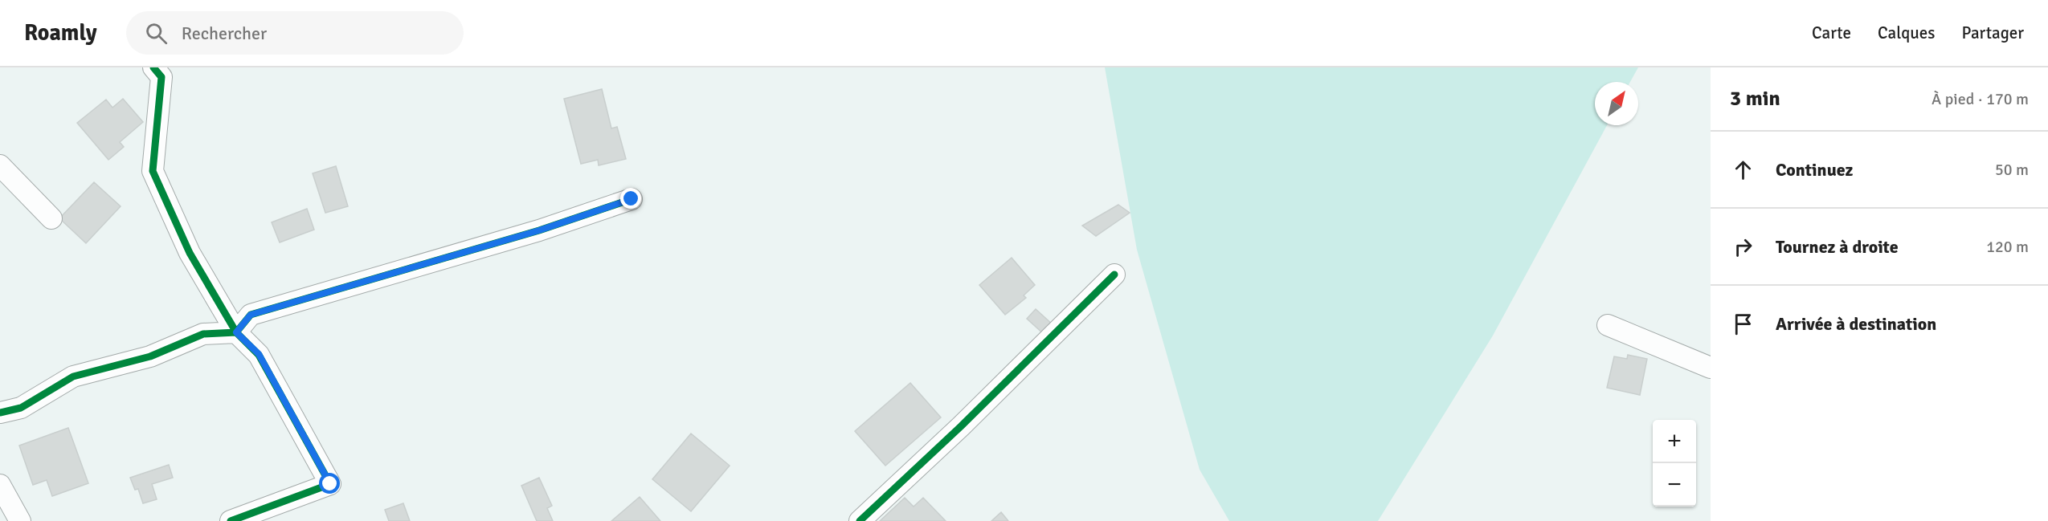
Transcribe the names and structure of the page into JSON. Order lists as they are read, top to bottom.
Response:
{
  "north": "top right",
  "page": {
    "header": "Roamly",
    "search": "Rechercher",
    "nav": ["Carte", "Calques", "Partager"],
    "heading": ["3 min", "À pied · 170 m"],
    "list": [
      ["Continuez", "50 m"],
      ["Tournez à droite", "120 m"],
      "Arrivée à destination"
    ],
    "map_buttons": ["+", "−"]
  }
}
